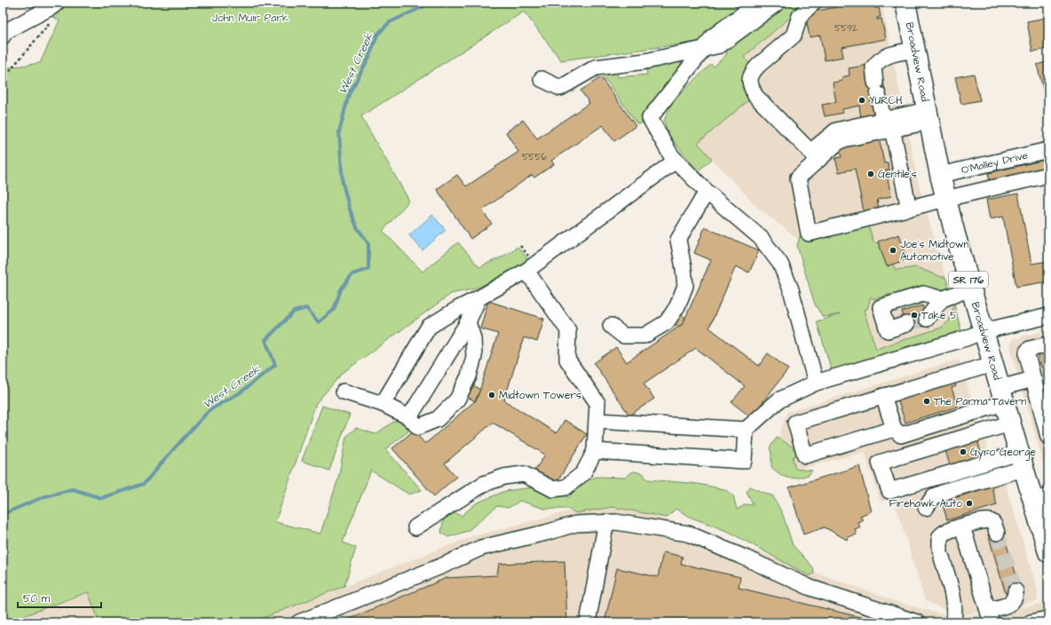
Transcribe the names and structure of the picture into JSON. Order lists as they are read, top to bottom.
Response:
{
  "streets": {
    "main road": ["Broadview Road", "SR 176"],
    "street": ["O'Malley Drive"]
  },
  "crossings": [
    ["Broadview Road", "O'Malley Drive"]
  ],
  "water": ["West Creek"],
  "parks": ["John Muir Park"],
  "places": [
    "YURCH",
    "Gentile's",
    "Joe's Midtown Automotive",
    "Take 5",
    "Midtown Towers",
    "The Parma Tavern",
    "Gyro George",
    "Firehawk Auto"
  ],
  "house_numbers": ["5592", "5556"],
  "scale_bar": "50 m"
}
